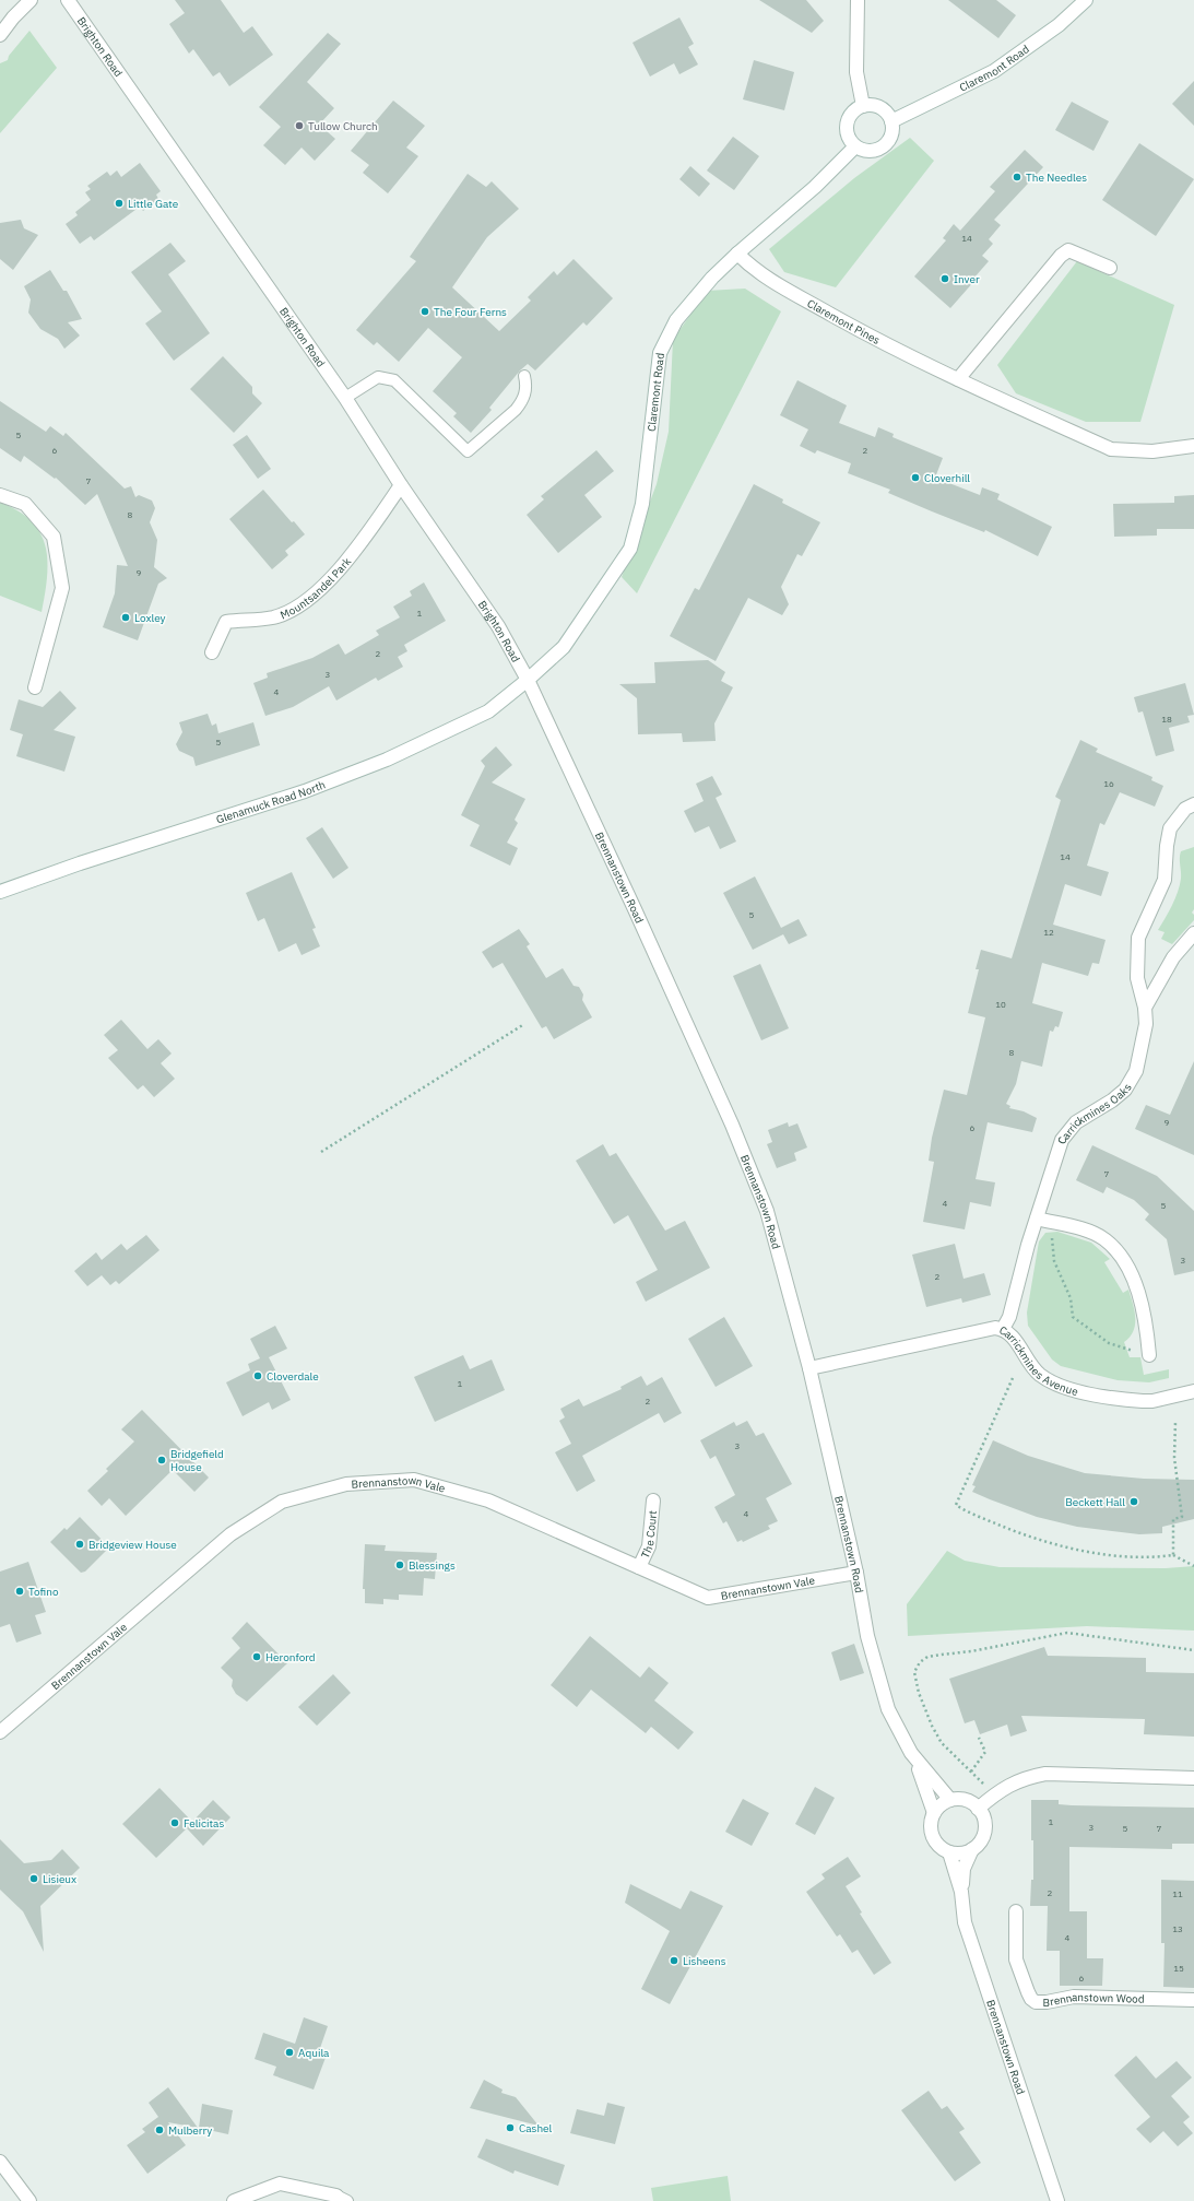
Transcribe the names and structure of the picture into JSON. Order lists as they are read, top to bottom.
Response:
{
  "streets": {
    "street": [
      "Brighton Road",
      "Claremont Road",
      "Claremont Pines",
      "Mountsandel Park",
      "Glenamuck Road North",
      "Brennanstown Road",
      "Carrickmines Oaks",
      "Carrickmines Avenue",
      "Brennanstown Vale",
      "The Court",
      "Brennanstown Wood"
    ]
  },
  "crossings": [
    ["Brighton Road", "Claremont Road"],
    ["Brighton Road", "Mountsandel Park"],
    ["Brighton Road", "Glenamuck Road North"],
    ["Brighton Road", "Brennanstown Road"],
    ["Claremont Road", "Claremont Pines"],
    ["Claremont Road", "Glenamuck Road North"],
    ["Claremont Road", "Brennanstown Road"],
    ["Glenamuck Road North", "Brennanstown Road"],
    ["Brennanstown Road", "Carrickmines Avenue"],
    ["Brennanstown Road", "Brennanstown Vale"],
    ["Carrickmines Oaks", "Carrickmines Avenue"],
    ["Brennanstown Vale", "The Court"]
  ],
  "places": [
    "Tullow Church",
    "The Needles",
    "Little Gate",
    "Inver",
    "The Four Ferns",
    "Cloverhill",
    "Loxley",
    "Cloverdale",
    "Bridgefield House",
    "Beckett Hall",
    "Bridgeview House",
    "Blessings",
    "Tofino",
    "Heronford",
    "Felicitas",
    "Lisieux",
    "Lisheens",
    "Aquila",
    "Cashel",
    "Mulberry"
  ],
  "house_numbers": [
    "14",
    "5",
    "6",
    "2",
    "7",
    "8",
    "9",
    "1",
    "2",
    "3",
    "4",
    "18",
    "5",
    "16",
    "14",
    "5",
    "12",
    "10",
    "8",
    "9",
    "6",
    "7",
    "4",
    "5",
    "3",
    "2",
    "1",
    "2",
    "3",
    "4",
    "1",
    "3",
    "5",
    "7",
    "2",
    "11",
    "13",
    "4",
    "15",
    "6"
  ]
}
